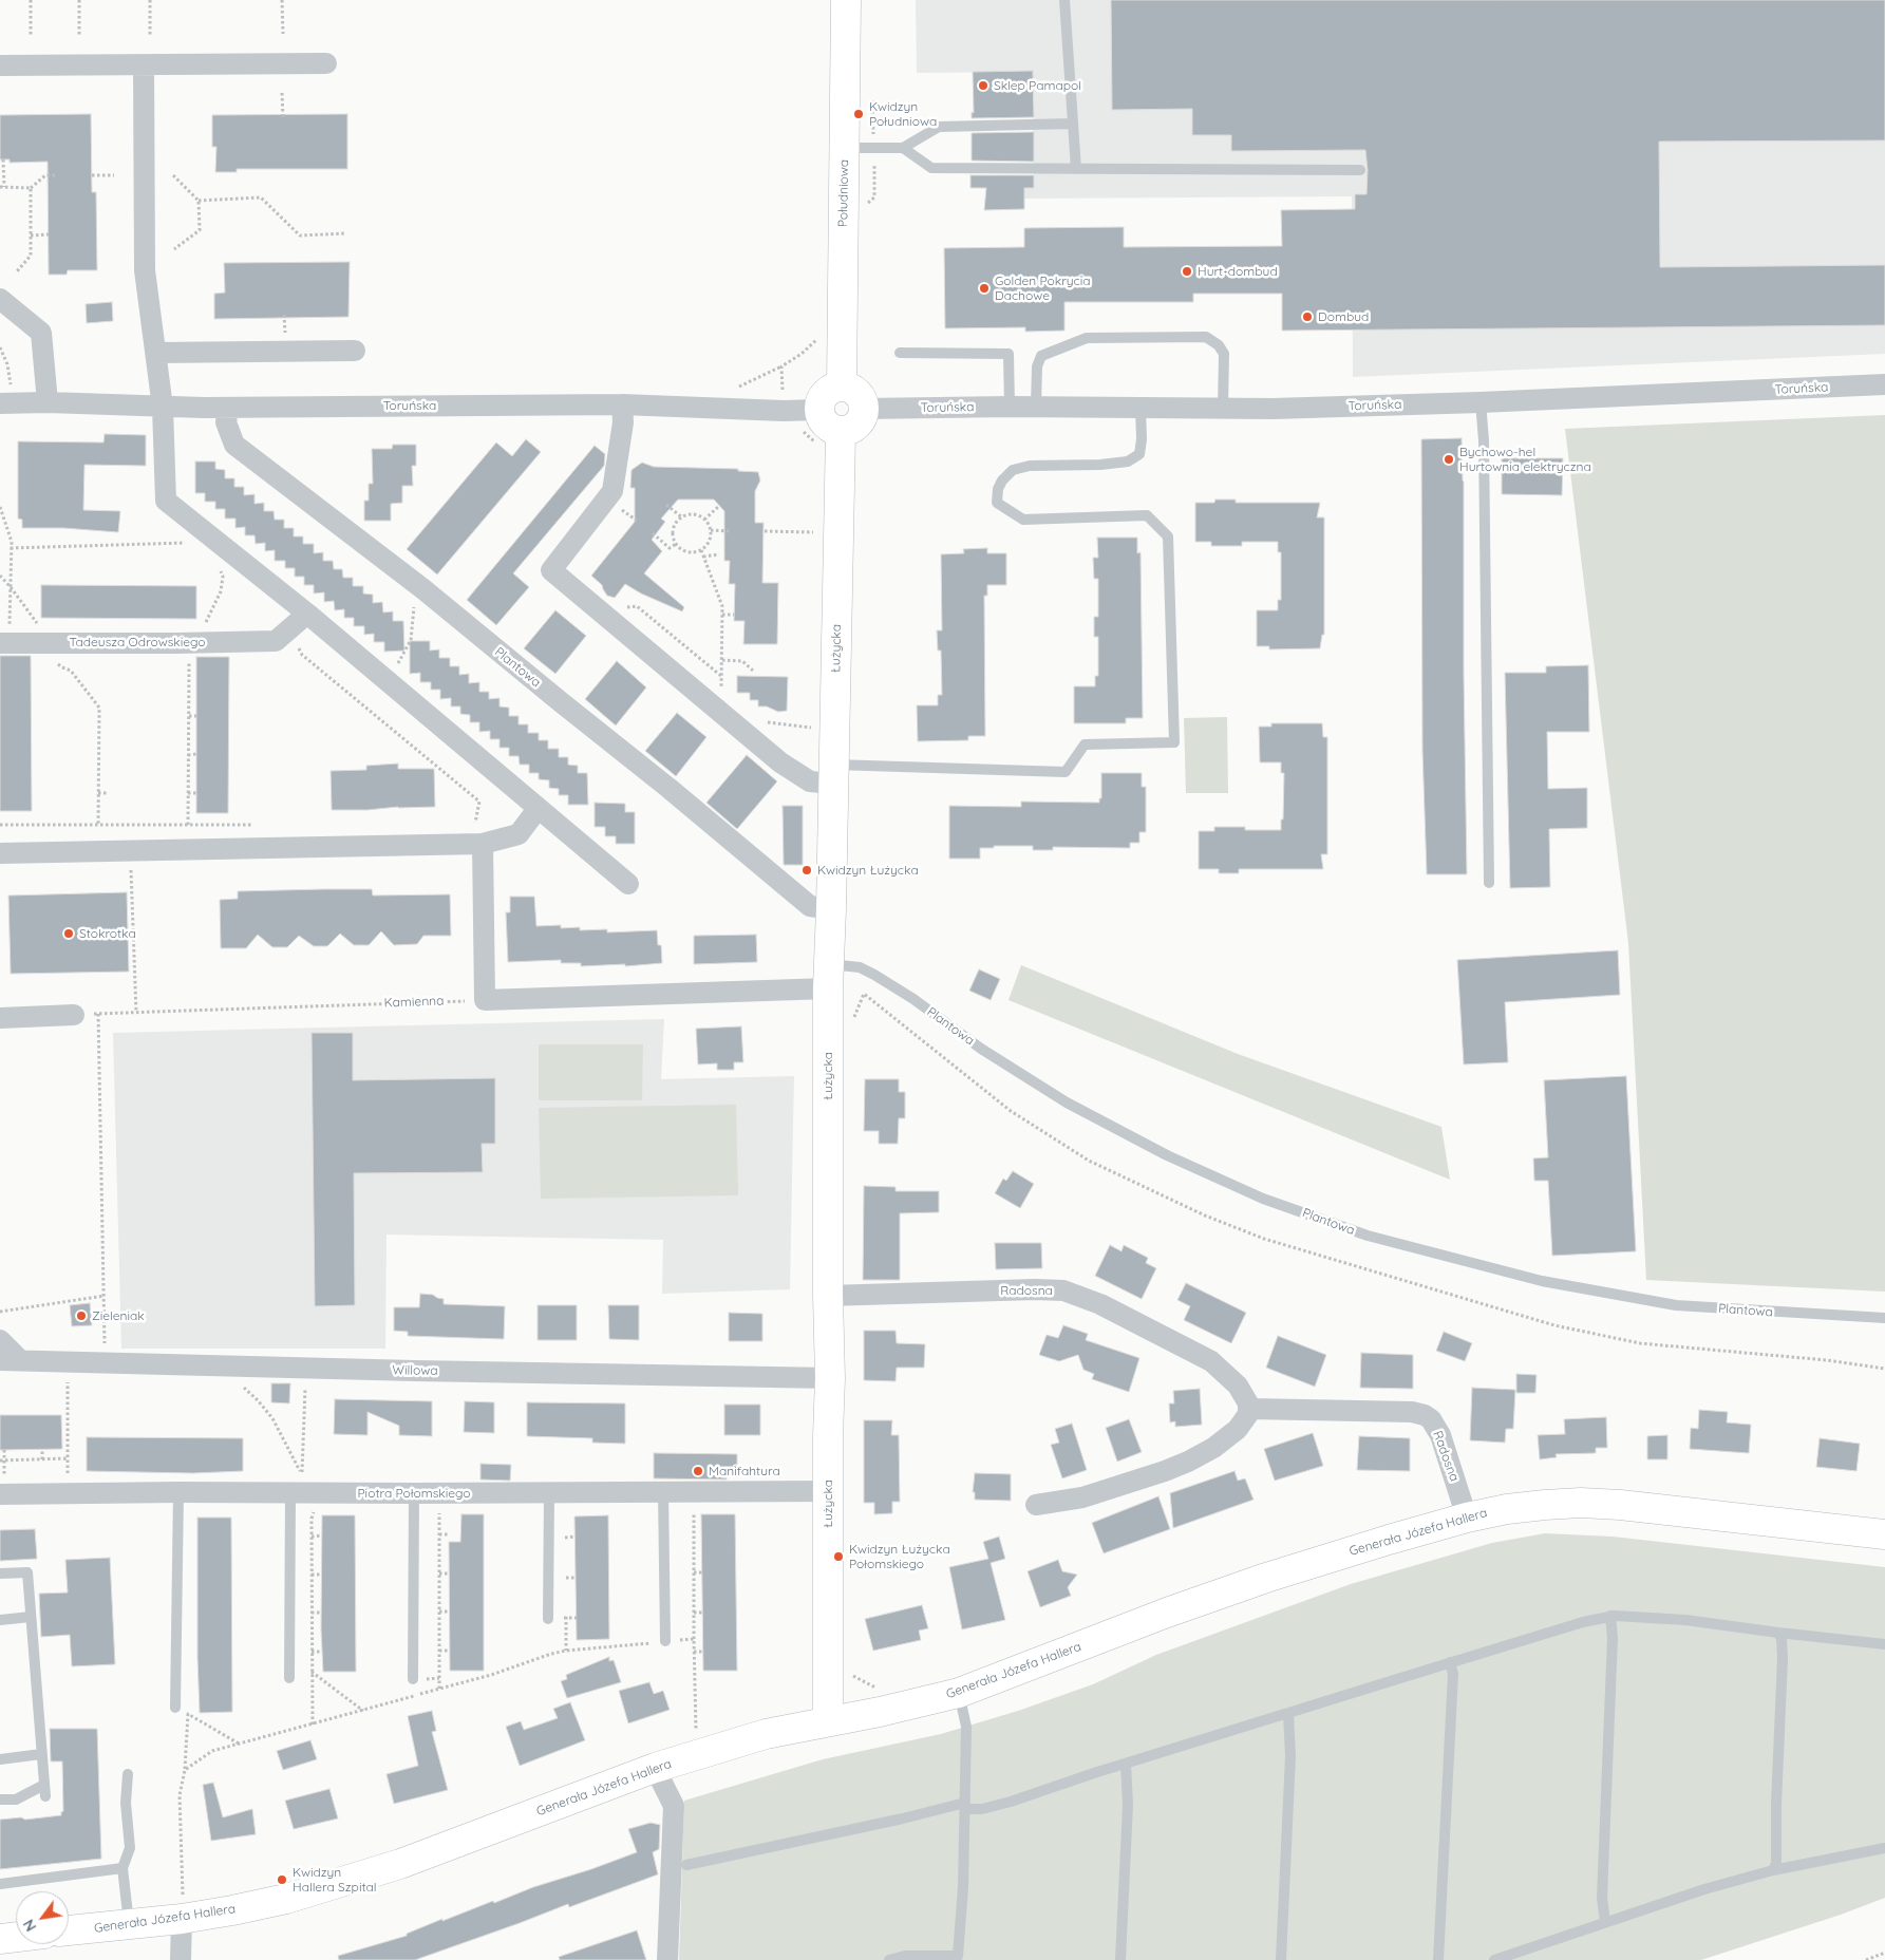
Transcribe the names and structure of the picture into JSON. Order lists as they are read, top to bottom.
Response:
{
  "streets": {
    "street": [
      "Południowa",
      "Toruńska",
      "Tadeusza Odrowskiego",
      "Łużycka",
      "Plantowa",
      "Radosna",
      "Willowa",
      "Piotra Połomskiego",
      "Generała Józefa Hallera"
    ],
    "path": ["Kamienna"]
  },
  "crossings": [
    ["Południowa", "Toruńska"],
    ["Południowa", "Łużycka"],
    ["Toruńska", "Łużycka"],
    ["Toruńska", "Plantowa"],
    ["Łużycka", "Plantowa"],
    ["Łużycka", "Radosna"],
    ["Łużycka", "Willowa"],
    ["Łużycka", "Piotra Połomskiego"],
    ["Łużycka", "Generała Józefa Hallera"],
    ["Radosna", "Generała Józefa Hallera"]
  ],
  "places": [
    "Sklep Pamapol",
    "Kwidzyn Południowa",
    "Hurt-dombud",
    "Golden Pokrycia Dachowe",
    "Dombud",
    "Bychowo-hel Hurtownia elektryczna",
    "Kwidzyn Łużycka",
    "Stokrotka",
    "Zieleniak",
    "Manifahtura",
    "Kwidzyn Łużycka Połomskiego",
    "Kwidzyn Hallera Szpital"
  ],
  "north": "bottom left"
}
